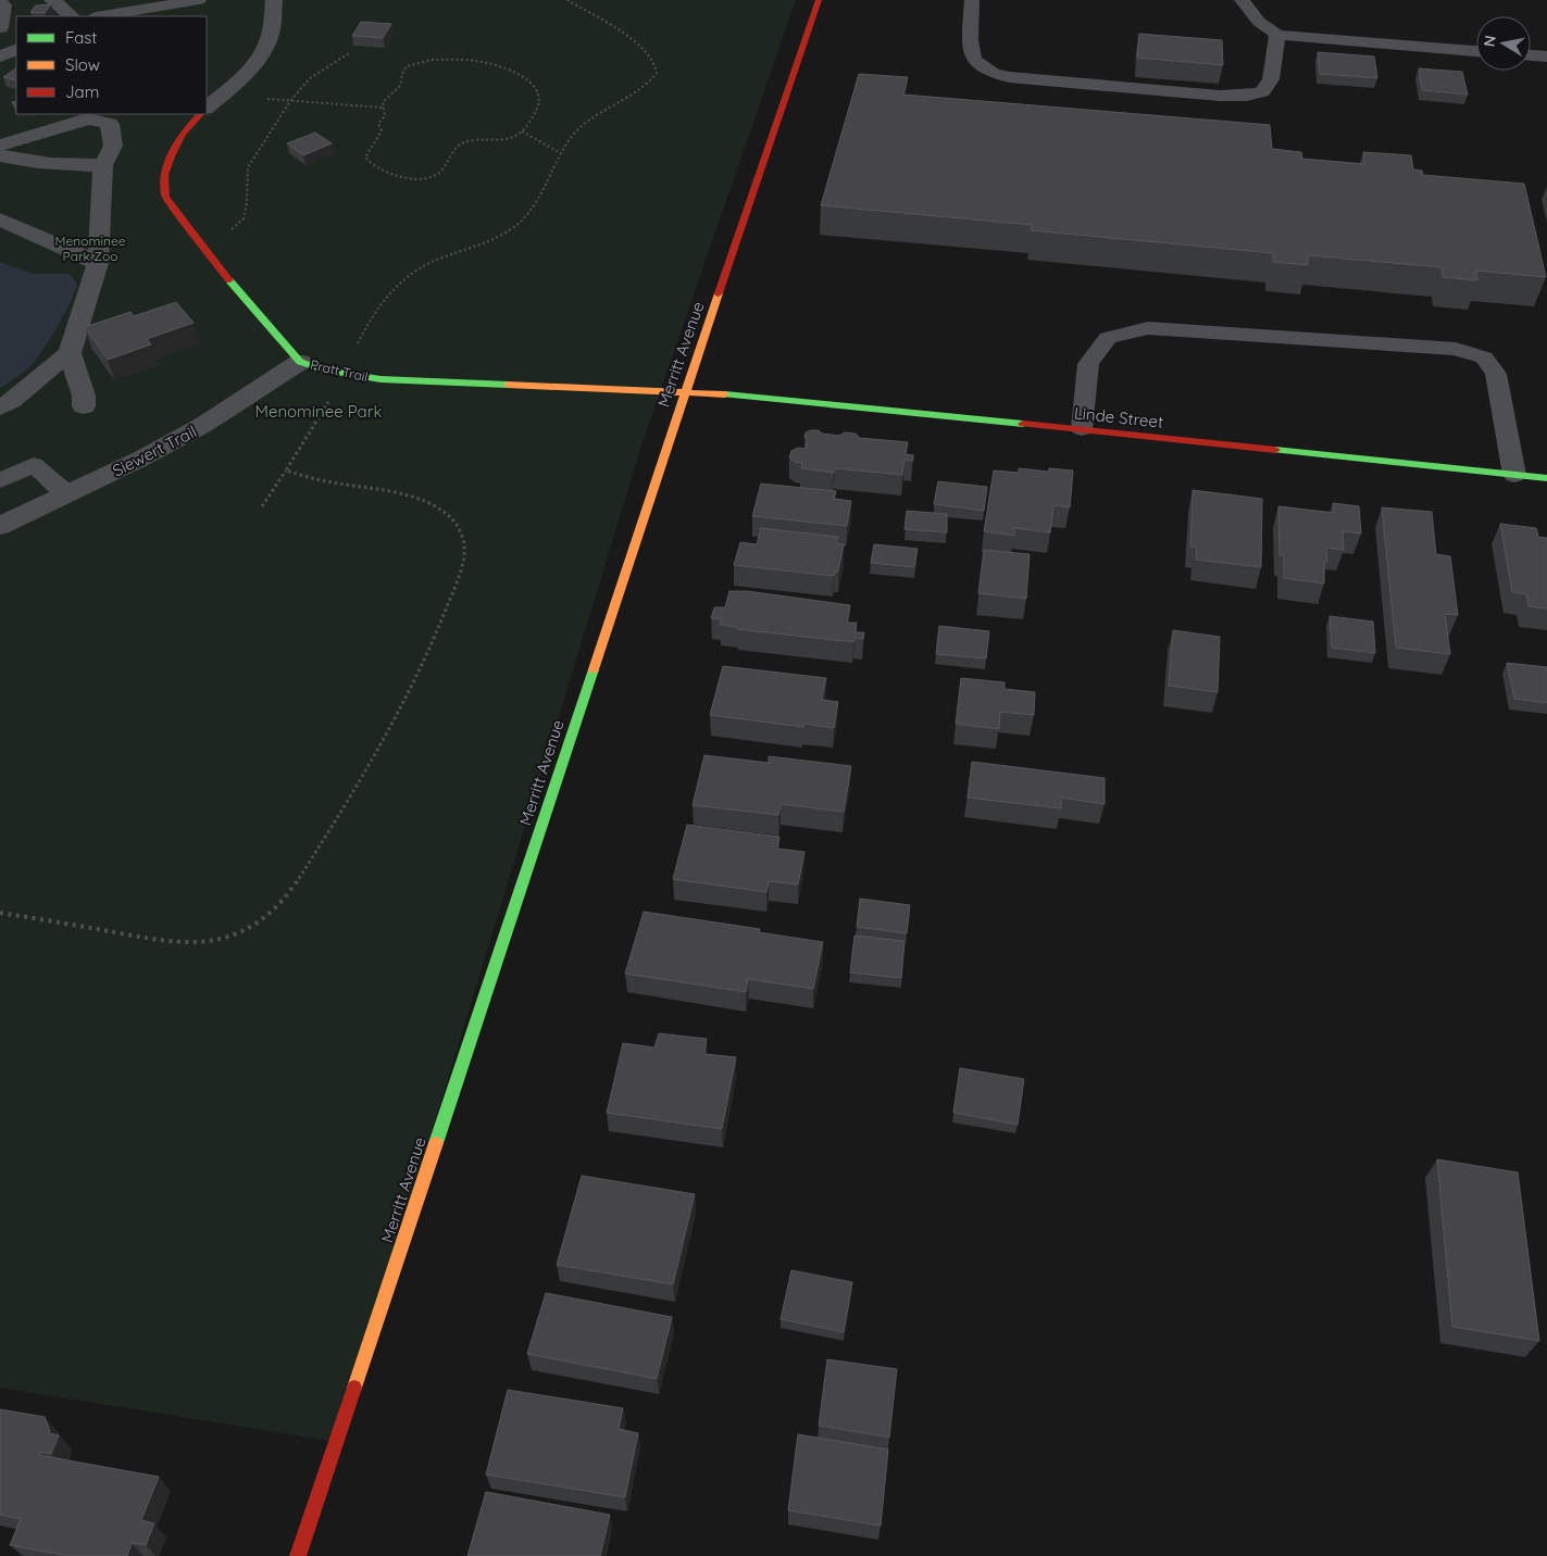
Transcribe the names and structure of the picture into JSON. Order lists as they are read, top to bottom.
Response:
{
  "streets": {
    "street": [
      "Merritt Avenue",
      "Pratt Trail",
      "Linde Street",
      "Siewert Trail"
    ]
  },
  "crossings": [
    ["Merritt Avenue", "Pratt Trail"],
    ["Merritt Avenue", "Linde Street"],
    ["Pratt Trail", "Linde Street"],
    ["Pratt Trail", "Siewert Trail"]
  ],
  "parks": ["Menominee Park Zoo", "Menominee Park"],
  "legend": ["Fast", "Slow", "Jam"],
  "north": "left"
}
